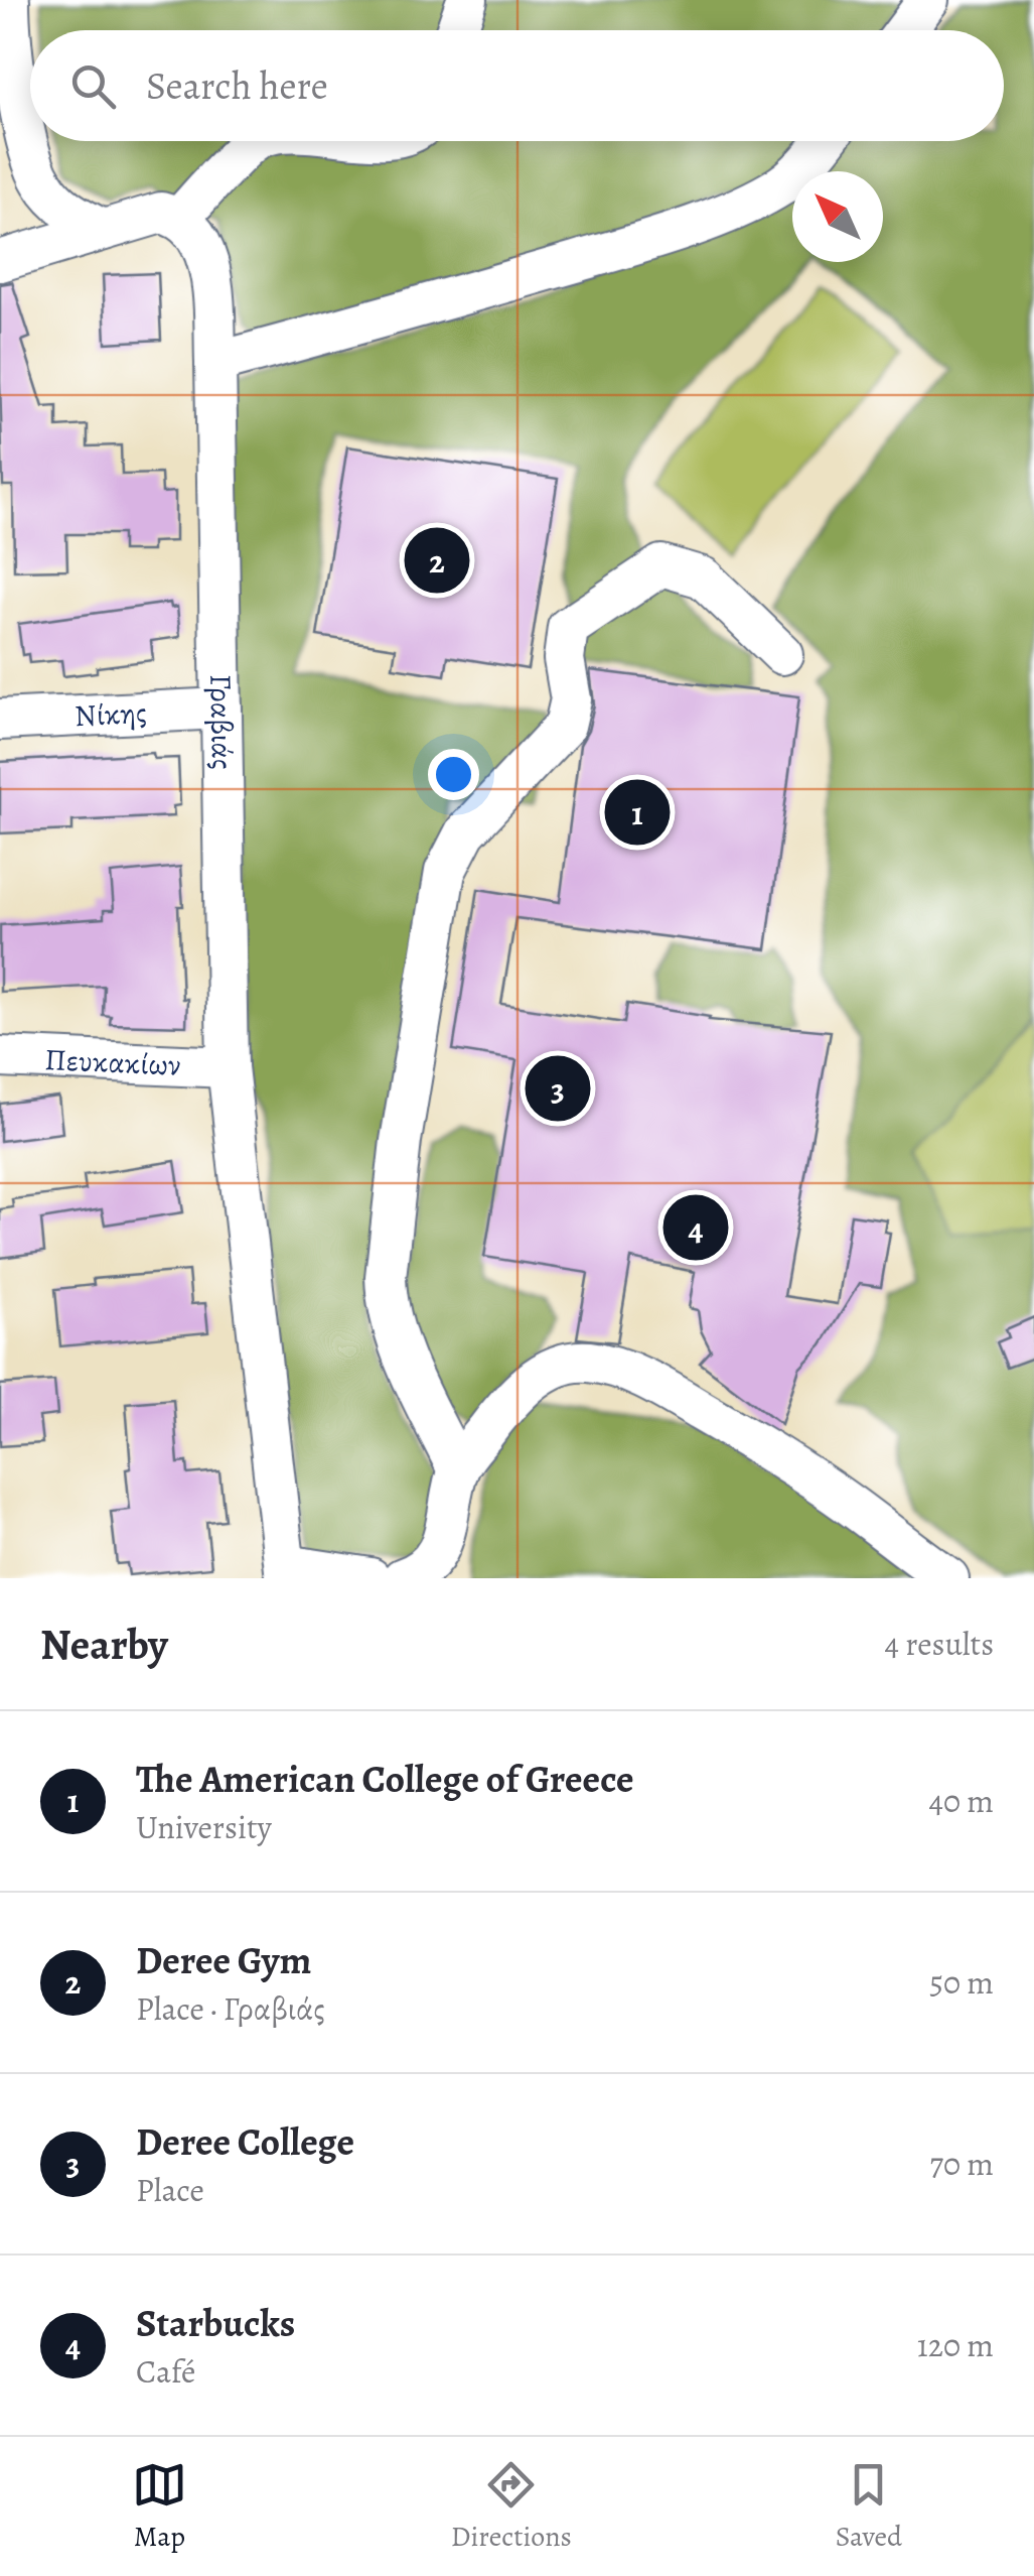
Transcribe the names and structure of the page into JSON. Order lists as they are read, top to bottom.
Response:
{
  "streets": {
    "street": ["Νίκης", "Γραβιάς", "Πευκακίων"]
  },
  "crossings": [
    ["Νίκης", "Γραβιάς"],
    ["Γραβιάς", "Πευκακίων"]
  ],
  "north": "top left",
  "page": {
    "search": "Search here",
    "pins": [
      "2",
      "1",
      "3",
      "4"
    ],
    "heading": ["Nearby", "4 results"],
    "list": [
      {
        "mark": "1",
        "name": "The American College of Greece",
        "note": "University",
        "value": "40 m"
      },
      {
        "mark": "2",
        "name": "Deree Gym",
        "note": "Place · Γραβιάς",
        "value": "50 m"
      },
      {
        "mark": "3",
        "name": "Deree College",
        "note": "Place",
        "value": "70 m"
      },
      {
        "mark": "4",
        "name": "Starbucks",
        "note": "Café",
        "value": "120 m"
      }
    ],
    "nav": ["Map", "Directions", "Saved"]
  }
}
